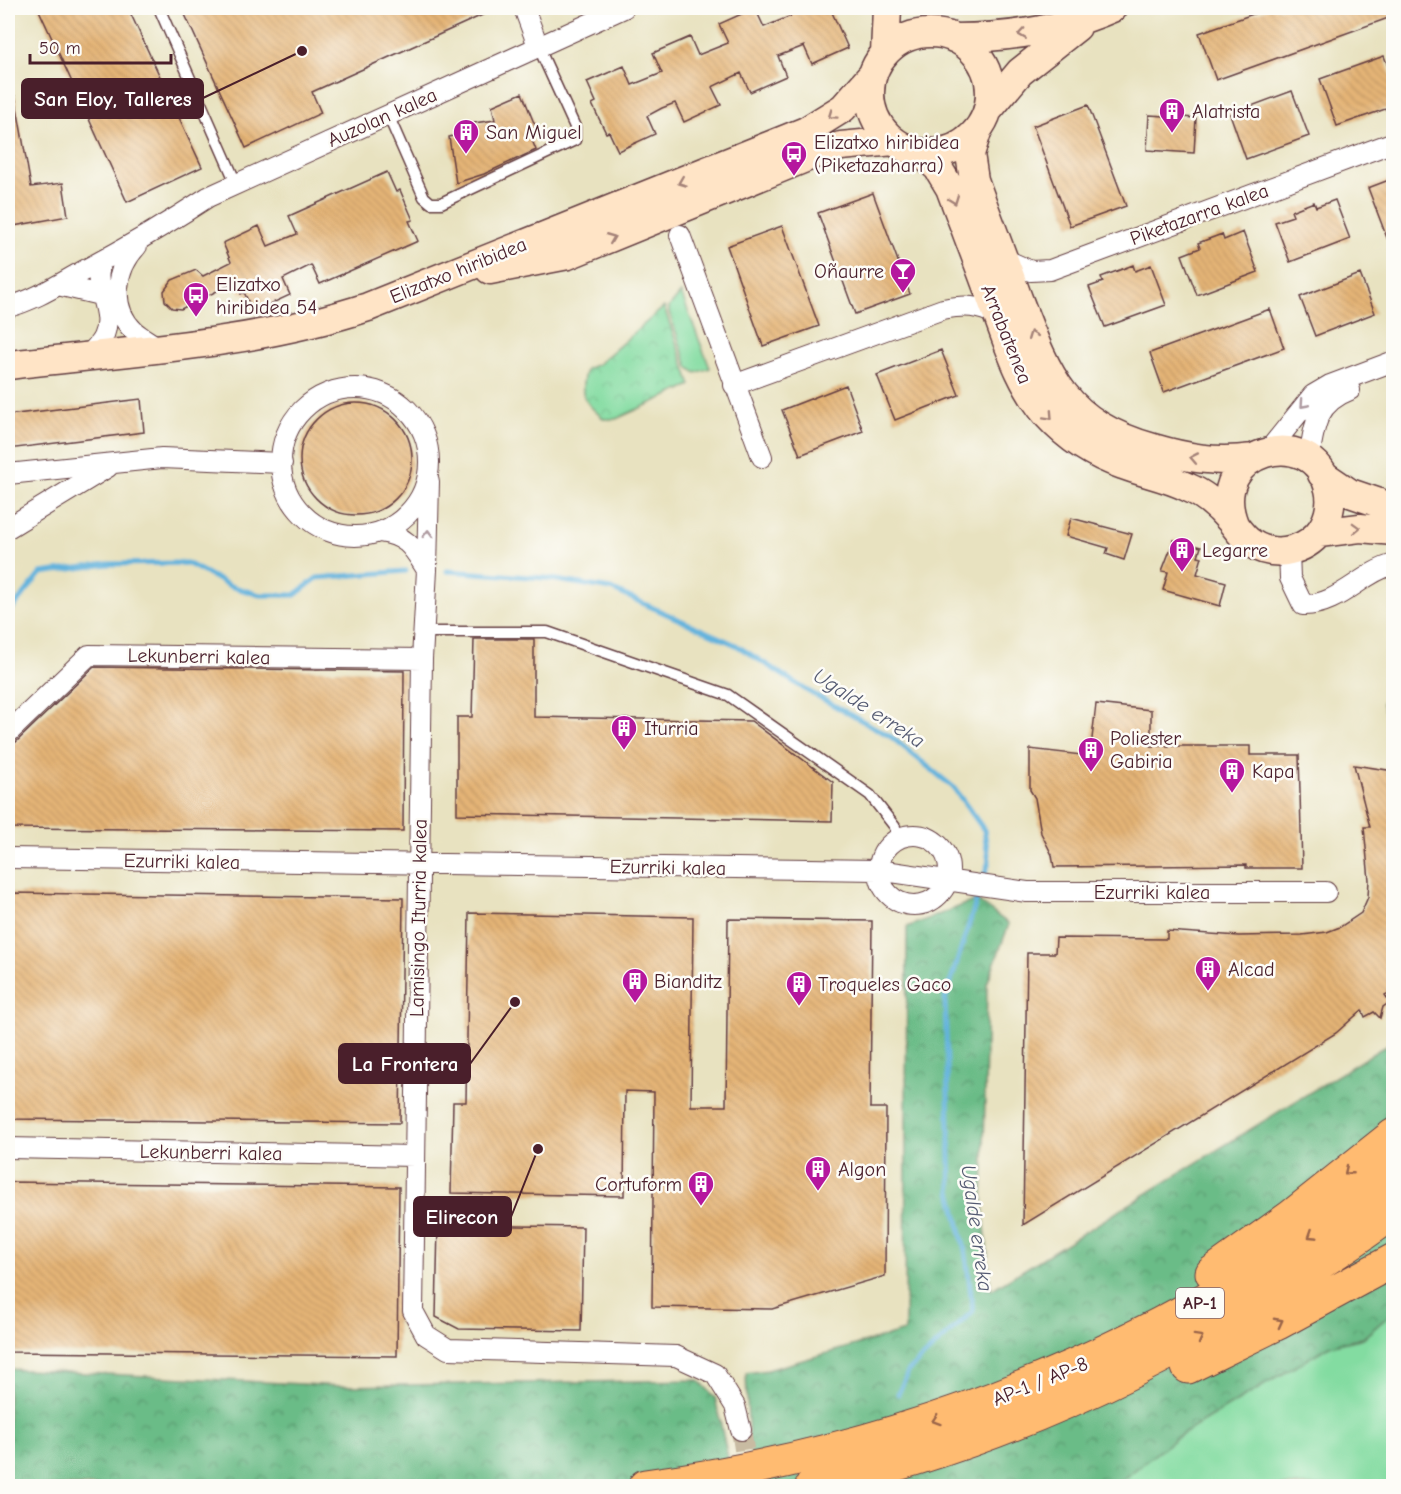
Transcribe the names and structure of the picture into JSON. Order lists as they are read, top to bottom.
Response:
{
  "streets": {
    "highway": ["AP-1", "AP-1 / AP-8"],
    "main road": ["Elizatxo hiribidea", "Arrabatenea"],
    "street": [
      "Auzolan kalea",
      "Piketazarra kalea",
      "Lekunberri kalea",
      "Ezurriki kalea",
      "Lamisingo Iturria kalea"
    ]
  },
  "crossings": [
    ["Piketazarra kalea", "Arrabatenea"],
    ["Elizatxo hiribidea", "Arrabatenea"],
    ["Lekunberri kalea", "Lamisingo Iturria kalea"],
    ["Ezurriki kalea", "Lamisingo Iturria kalea"]
  ],
  "water": ["Ugalde erreka"],
  "places": {
    "other": ["San Eloy, Talleres", "La Frontera", "Elirecon"],
    "building": [
      "Alatrista",
      "San Miguel",
      "Legarre",
      "Iturria",
      "Poliester Gabiria",
      "Kapa",
      "Alcad",
      "Bianditz",
      "Troqueles Gaco",
      "Algon",
      "Cortuform"
    ],
    "bus stop": ["Elizatxo hiribidea (Piketazaharra)", "Elizatxo hiribidea 54"],
    "bar": ["Oñaurre"]
  },
  "scale_bar": "50 m"
}
